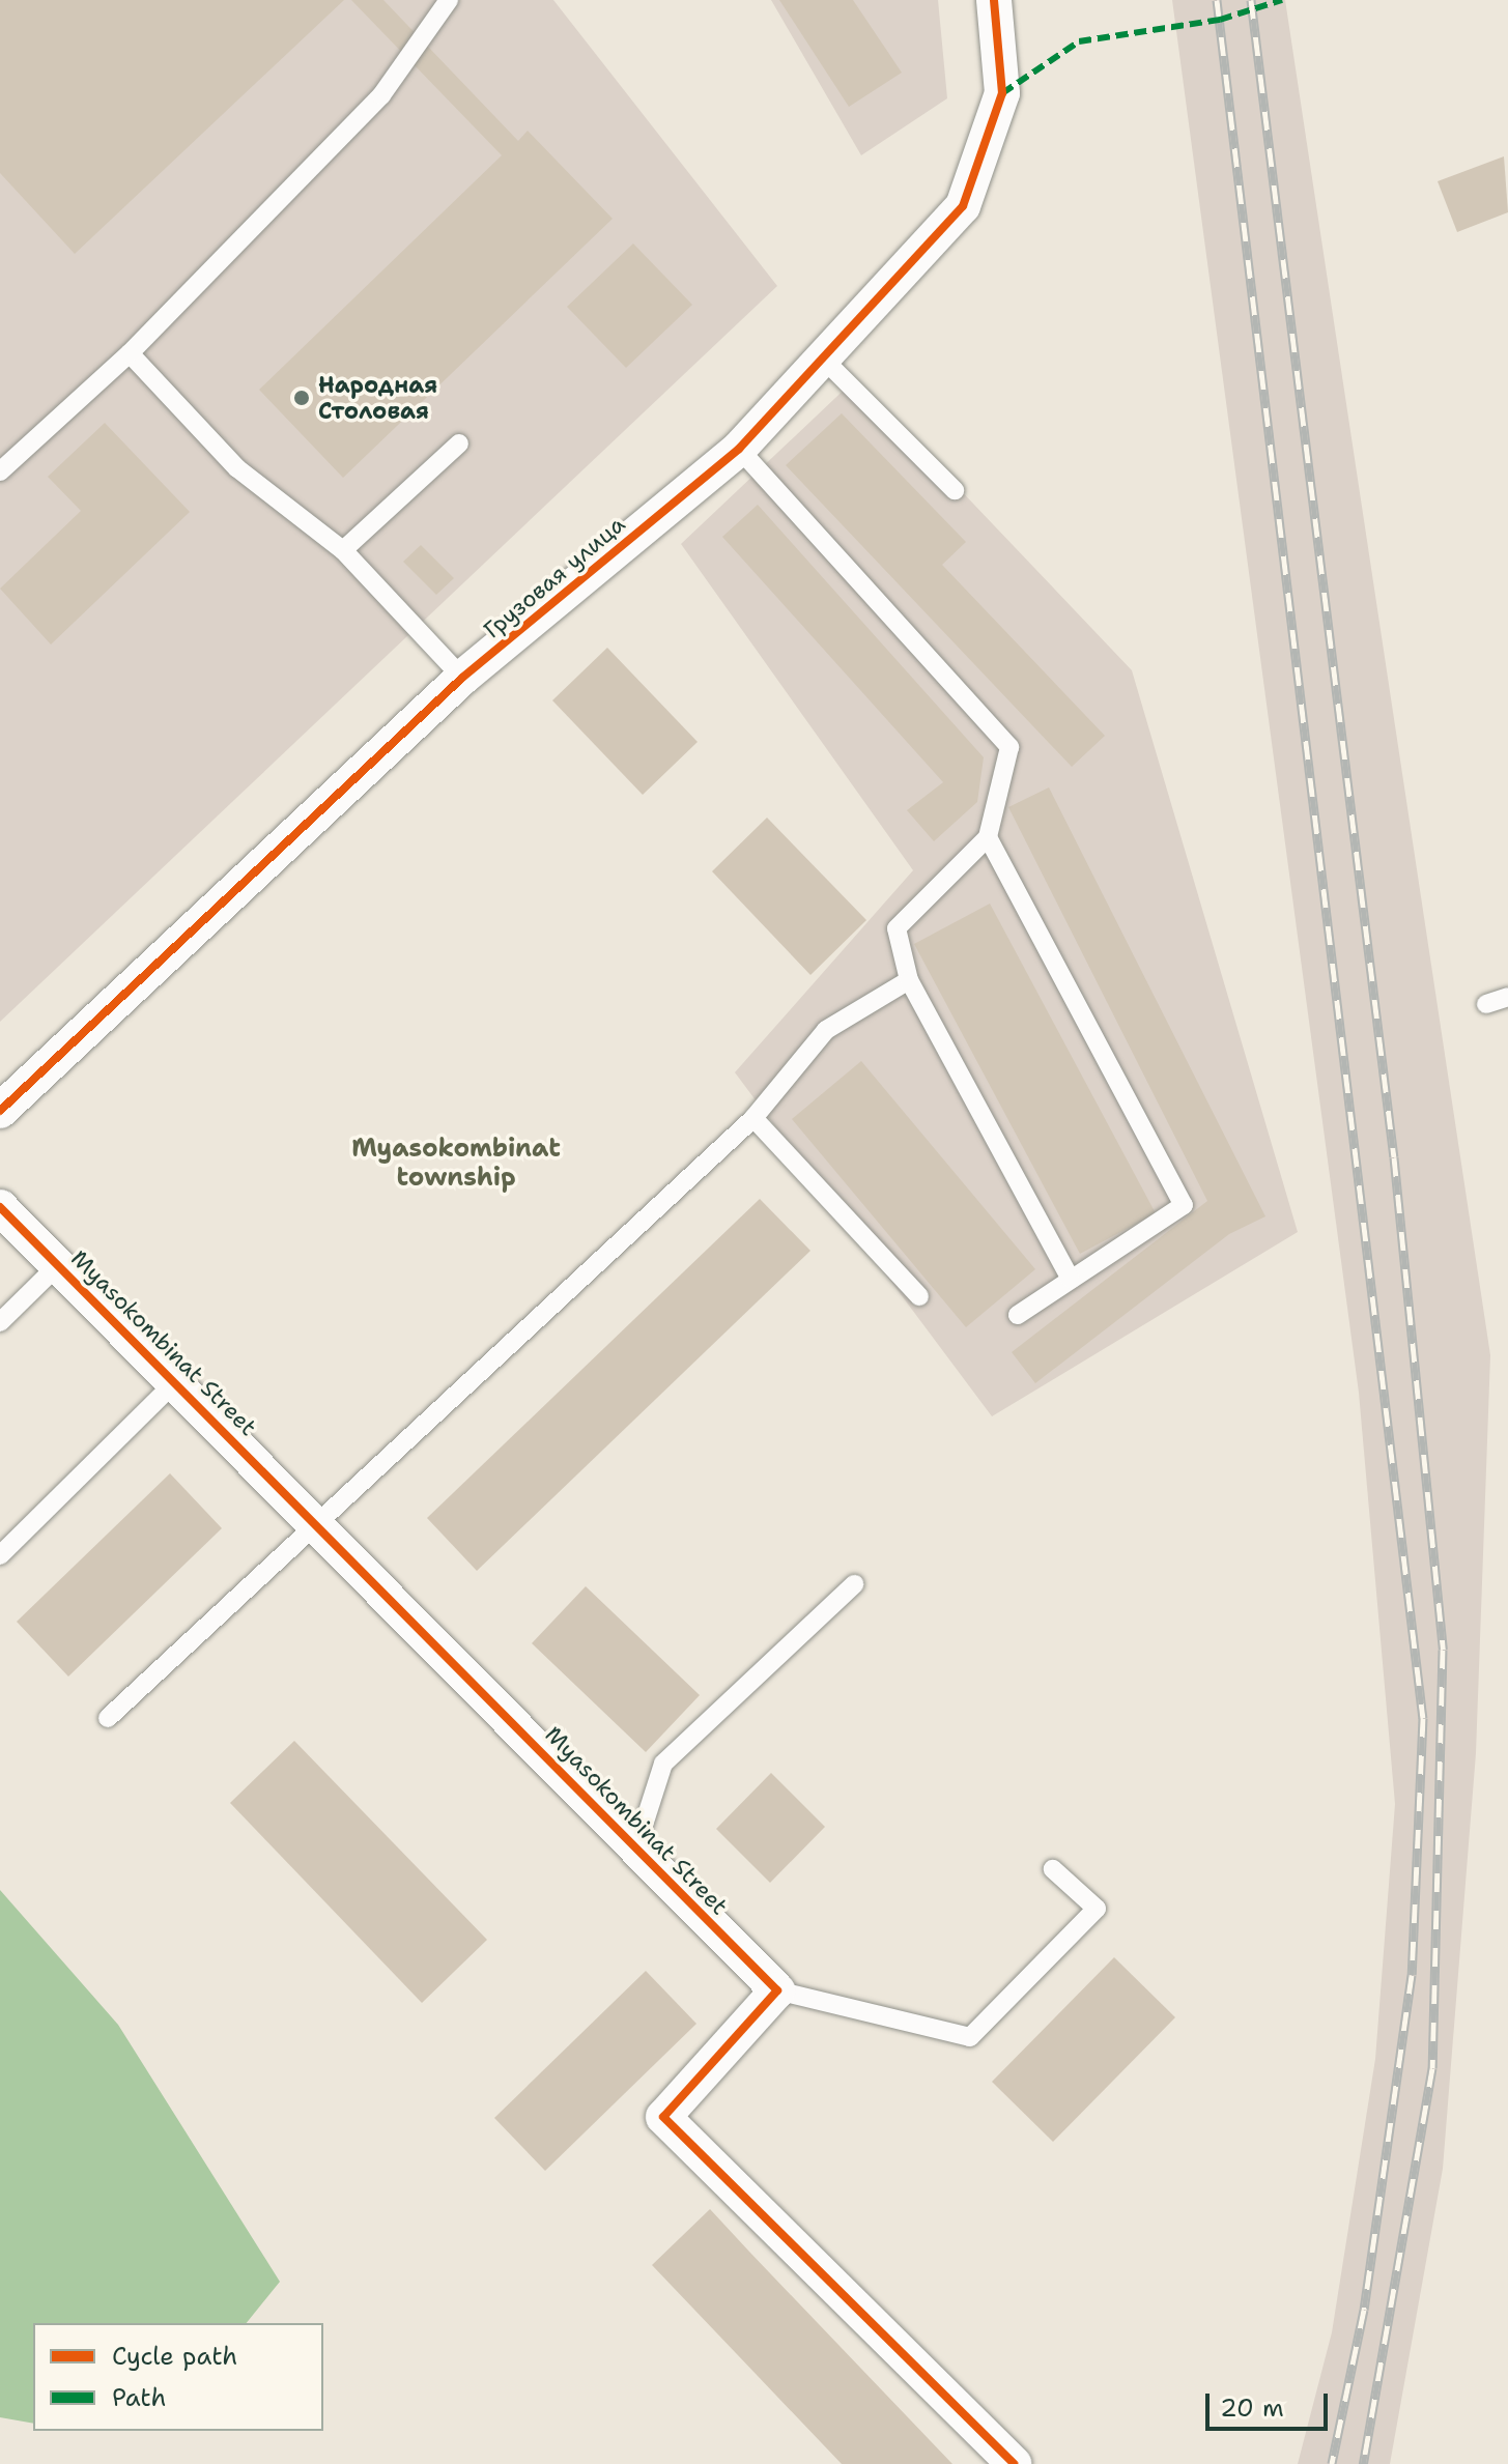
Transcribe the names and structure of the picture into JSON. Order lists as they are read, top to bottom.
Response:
{
  "streets": {
    "street": ["Грузовая улица", "Myasokombinat Street"]
  },
  "districts": ["Myasokombinat township"],
  "places": ["Народная Столовая"],
  "legend": ["Cycle path", "Path"],
  "scale_bar": "20 m"
}
